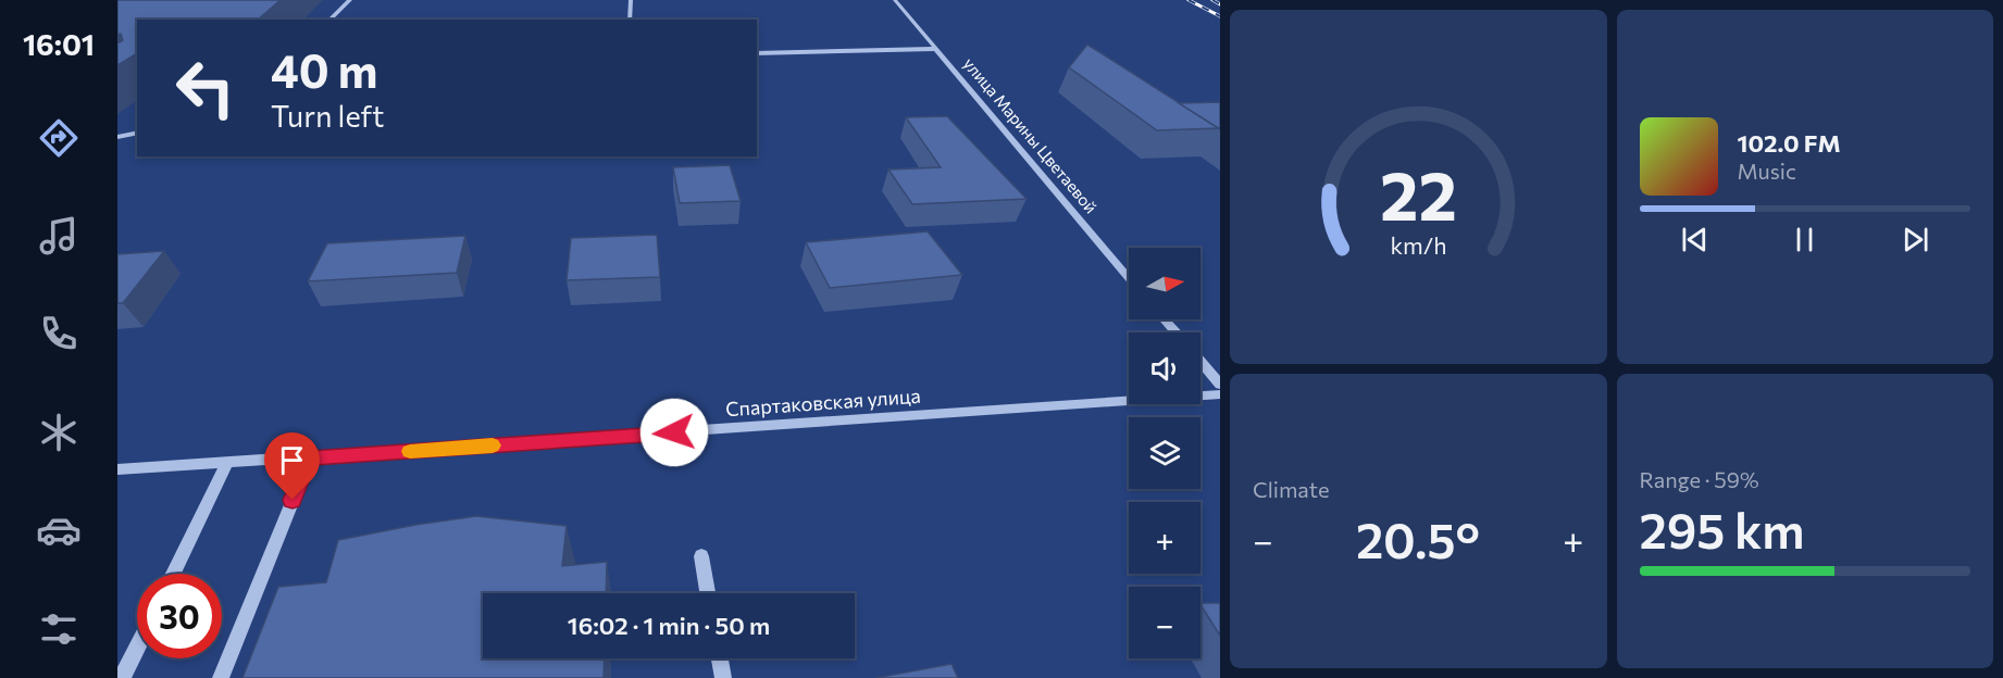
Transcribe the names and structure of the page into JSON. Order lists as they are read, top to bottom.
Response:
{
  "streets": {
    "street": ["улица Марины Цветаевой", "Спартаковская улица"]
  },
  "north": "right",
  "page": {
    "tabs": "16:01",
    "turn": ["40 m", "Turn left"],
    "song": ["102.0 FM", "Music"],
    "map_buttons": ["+", "−"],
    "tile": [
      "Climate",
      ["Range · 59%", "295 km"]
    ],
    "heat": ["−", "20.5°", "+"],
    "limit": "30",
    "trip": "16:02 · 1 min · 50 m",
    "gauge": ["22", "km/h"]
  }
}
